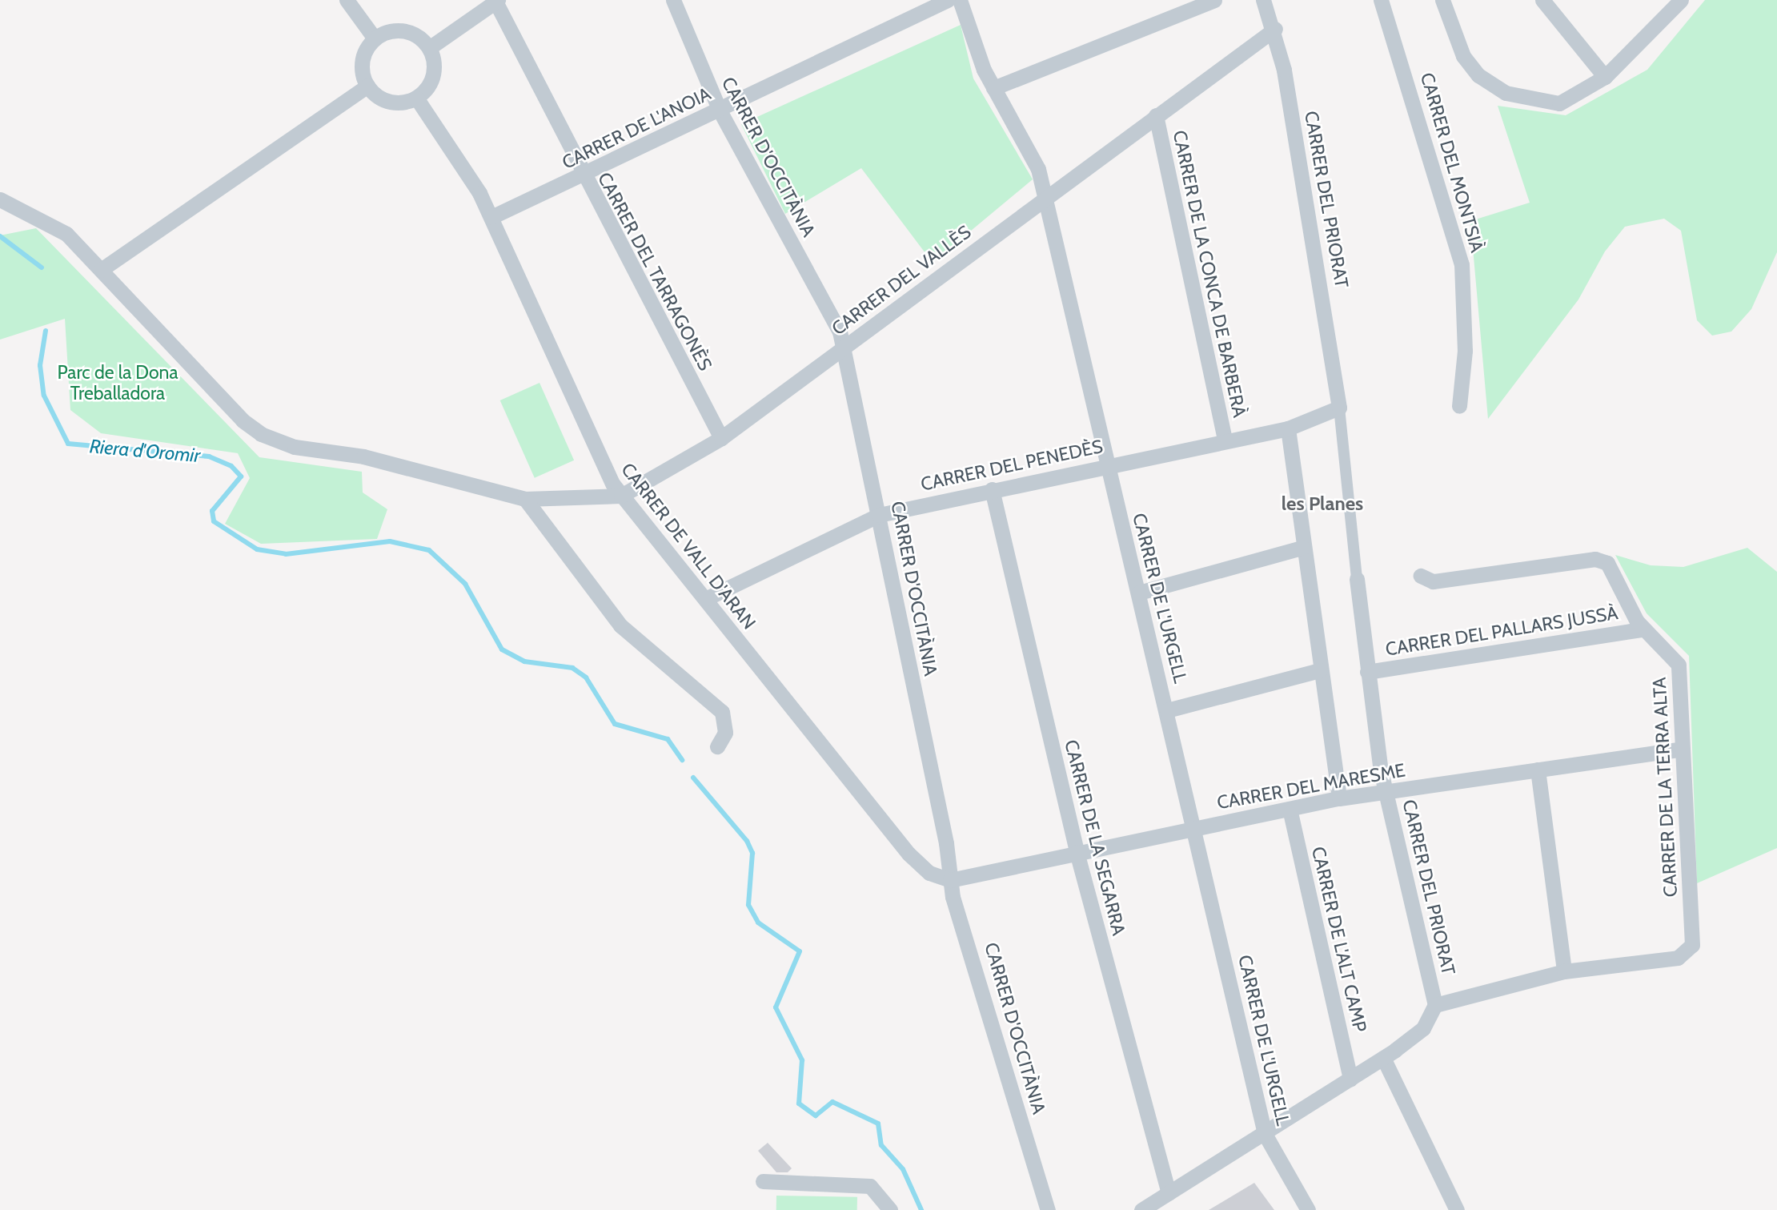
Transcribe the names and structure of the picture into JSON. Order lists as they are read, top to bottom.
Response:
{
  "streets": {
    "street": [
      "CARRER DE L'ANOIA",
      "CARRER D'OCCITÀNIA",
      "CARRER DEL MONTSIÀ",
      "CARRER DEL PRIORAT",
      "CARRER DEL TARRAGONÈS",
      "CARRER DE LA CONCA DE BARBERÀ",
      "CARRER DEL VALLÈS",
      "CARRER DEL PENEDÈS",
      "CARRER DE VALL D'ARAN",
      "CARRER DE L'URGELL",
      "CARRER DEL PALLARS JUSSÀ",
      "CARRER DEL MARESME",
      "CARRER DE LA TERRA ALTA",
      "CARRER DE LA SEGARRA",
      "CARRER DE L'ALT CAMP"
    ]
  },
  "crossings": [
    ["CARRER DE L'ANOIA", "CARRER D'OCCITÀNIA"],
    ["CARRER DE L'ANOIA", "CARRER DEL TARRAGONÈS"],
    ["CARRER DE L'ANOIA", "CARRER DE VALL D'ARAN"],
    ["CARRER D'OCCITÀNIA", "CARRER DEL VALLÈS"],
    ["CARRER D'OCCITÀNIA", "CARRER DEL PENEDÈS"],
    ["CARRER D'OCCITÀNIA", "CARRER DE VALL D'ARAN"],
    ["CARRER D'OCCITÀNIA", "CARRER DEL MARESME"],
    ["CARRER DEL PRIORAT", "CARRER DEL VALLÈS"],
    ["CARRER DEL PRIORAT", "CARRER DEL PENEDÈS"],
    ["CARRER DEL PRIORAT", "CARRER DEL PALLARS JUSSÀ"],
    ["CARRER DEL PRIORAT", "CARRER DEL MARESME"],
    ["CARRER DEL TARRAGONÈS", "CARRER DEL VALLÈS"],
    ["CARRER DE LA CONCA DE BARBERÀ", "CARRER DEL VALLÈS"],
    ["CARRER DE LA CONCA DE BARBERÀ", "CARRER DEL PENEDÈS"],
    ["CARRER DEL VALLÈS", "CARRER DE VALL D'ARAN"],
    ["CARRER DEL VALLÈS", "CARRER DE L'URGELL"],
    ["CARRER DEL PENEDÈS", "CARRER DE VALL D'ARAN"],
    ["CARRER DEL PENEDÈS", "CARRER DE L'URGELL"],
    ["CARRER DEL PENEDÈS", "CARRER DE LA SEGARRA"],
    ["CARRER DE VALL D'ARAN", "CARRER DEL MARESME"],
    ["CARRER DE L'URGELL", "CARRER DEL MARESME"],
    ["CARRER DEL PALLARS JUSSÀ", "CARRER DE LA TERRA ALTA"],
    ["CARRER DEL MARESME", "CARRER DE LA TERRA ALTA"],
    ["CARRER DEL MARESME", "CARRER DE LA SEGARRA"],
    ["CARRER DEL MARESME", "CARRER DE L'ALT CAMP"]
  ],
  "districts": ["les Planes"],
  "water": ["Riera d'Oromir"],
  "parks": ["Parc de la Dona Treballadora"]
}
